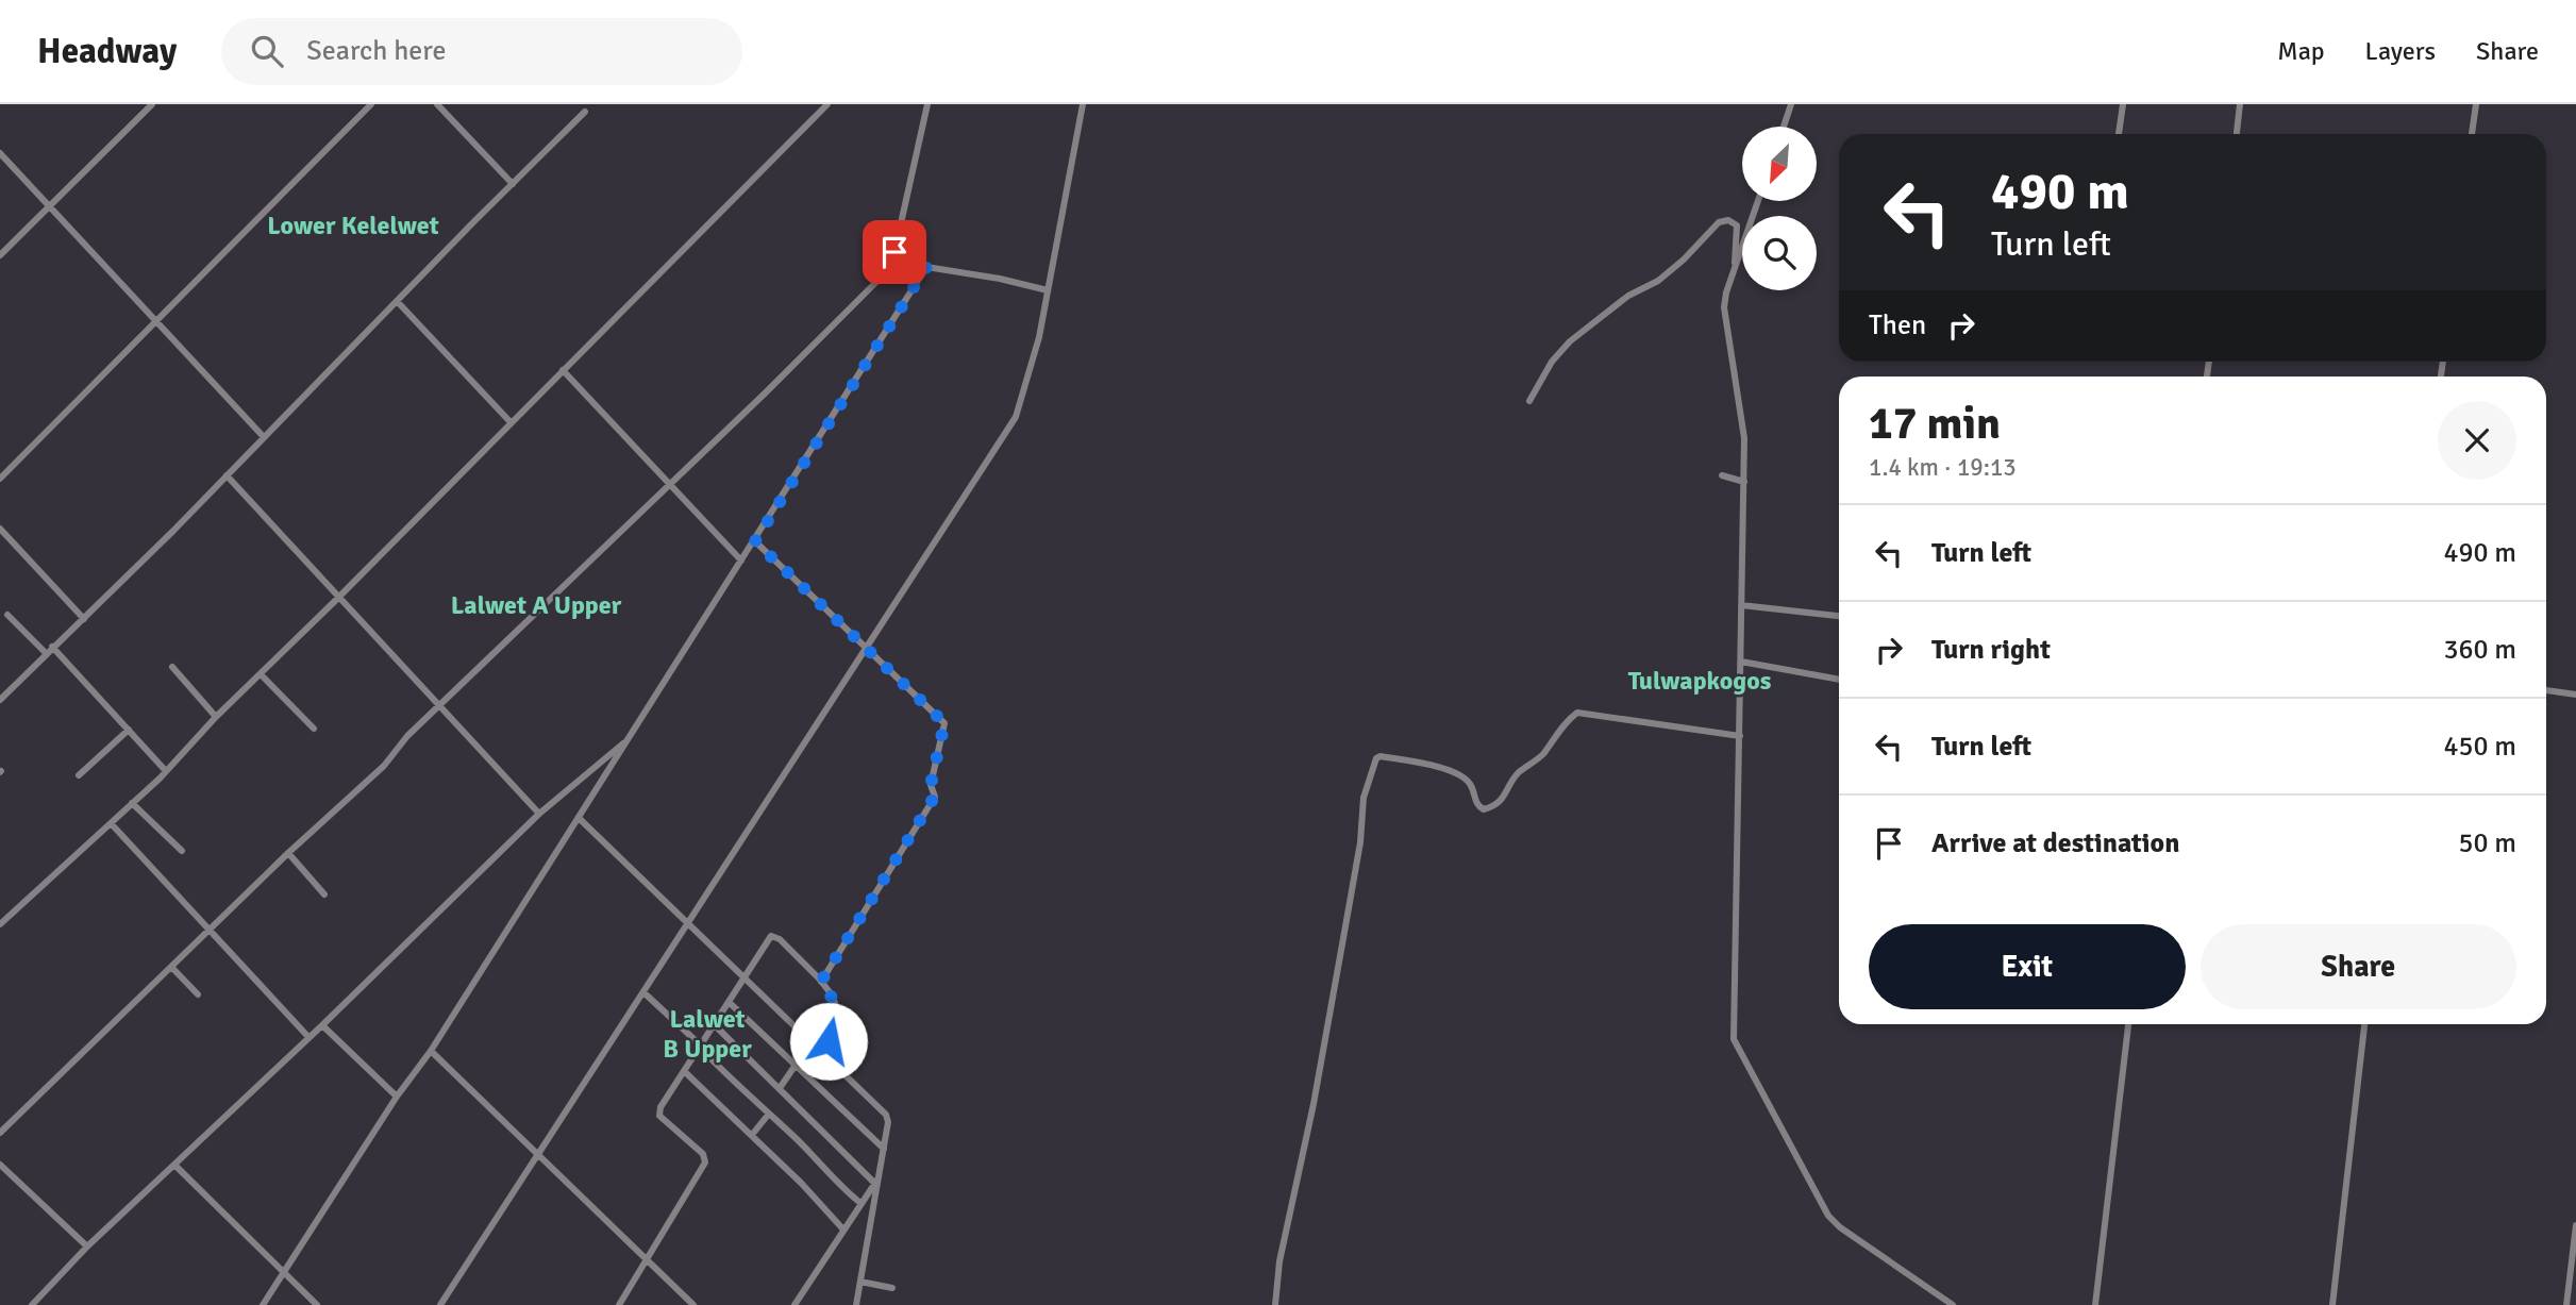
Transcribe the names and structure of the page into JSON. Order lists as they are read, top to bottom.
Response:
{
  "districts": [
    "Lower Kelelwet",
    "Lalwet A Upper",
    "Tulwapkogos",
    "Lalwet B Upper"
  ],
  "north": "bottom left",
  "page": {
    "header": "Headway",
    "search": "Search here",
    "nav": ["Map", "Layers", "Share"],
    "turn": ["490 m", "Turn left"],
    "then": "Then",
    "heading": ["17 min", "1.4 km · 19:13"],
    "list": [
      {
        "name": "Turn left",
        "value": "490 m"
      },
      {
        "name": "Turn right",
        "value": "360 m"
      },
      {
        "name": "Turn left",
        "value": "450 m"
      },
      {
        "name": "Arrive at destination",
        "value": "50 m"
      }
    ],
    "buttons": ["Exit", "Share"]
  }
}
